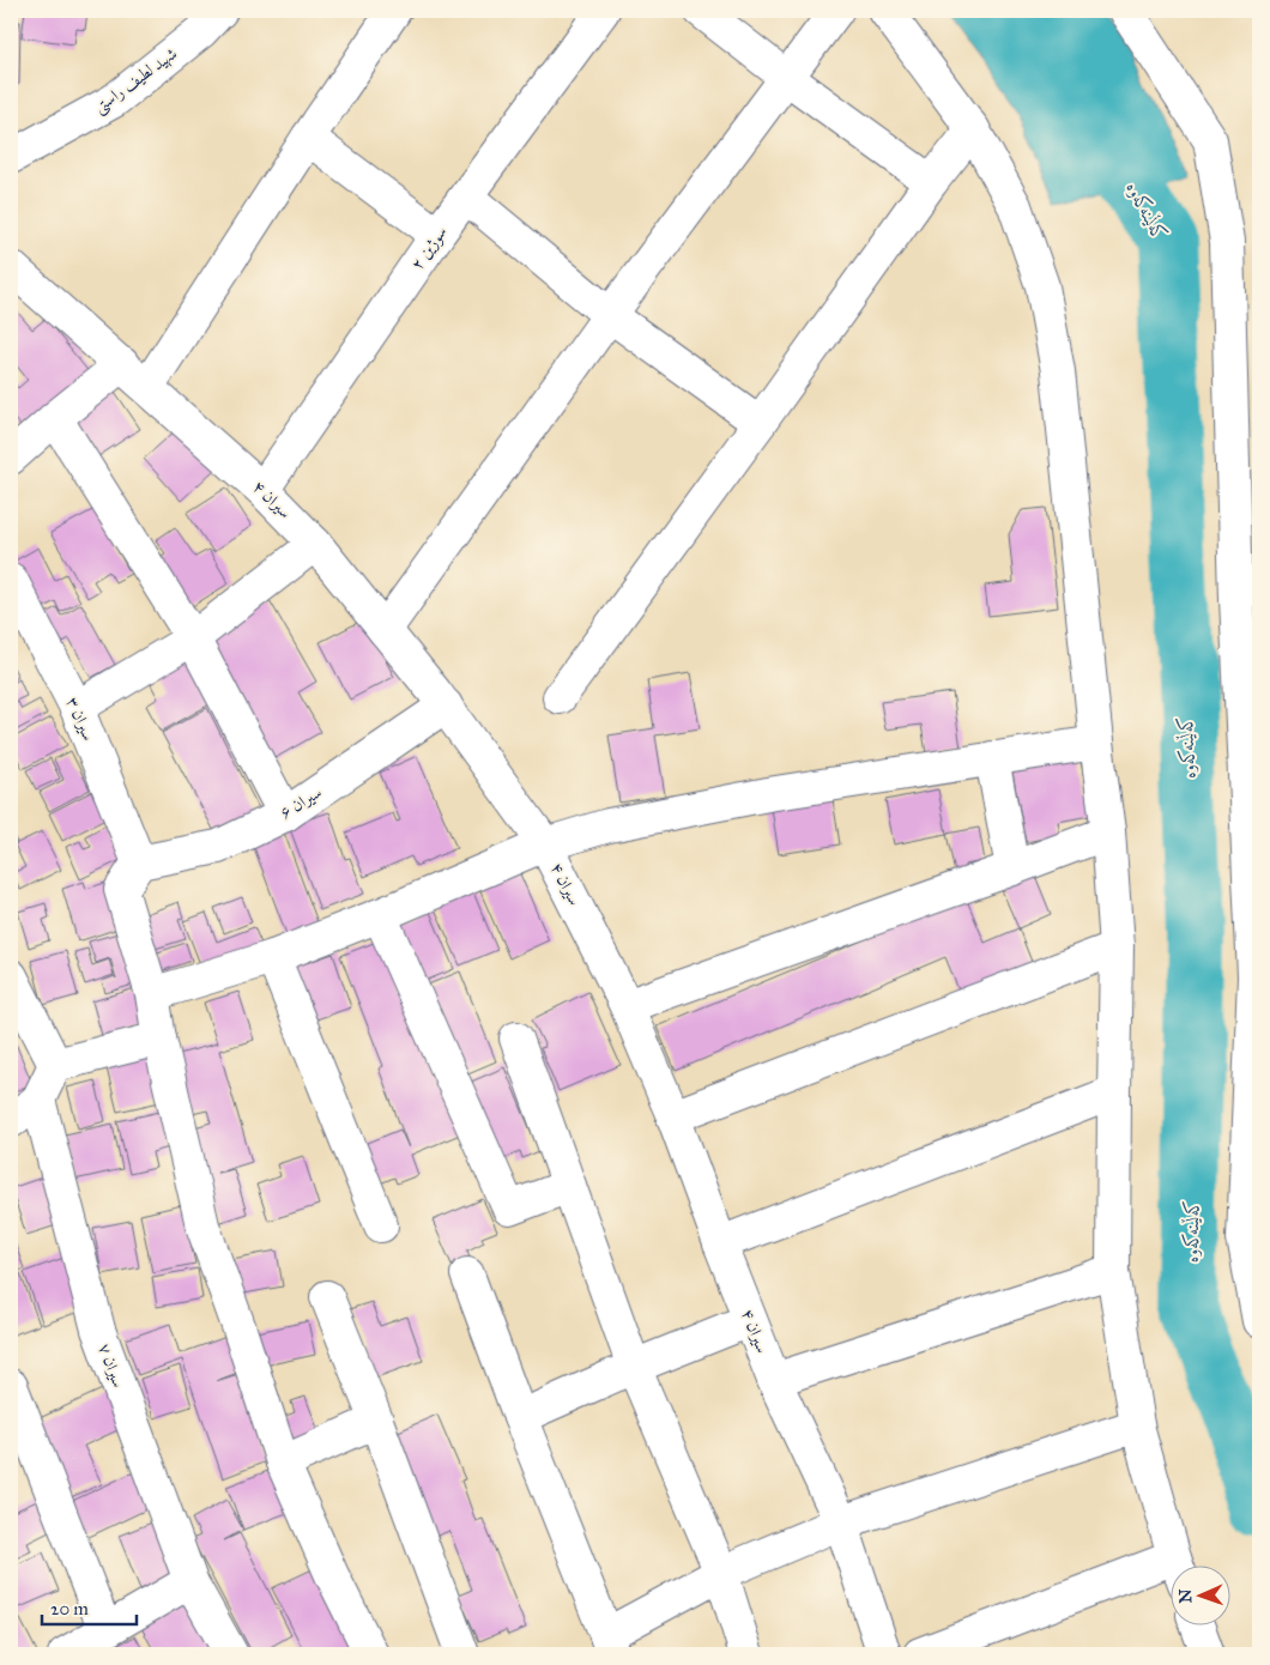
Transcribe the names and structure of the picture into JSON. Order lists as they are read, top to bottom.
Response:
{
  "streets": {
    "street": [
      "شهید لطیف راستی",
      "سوژین ۲",
      "سیران ۴",
      "سیران ۳",
      "سیران ۶",
      "سیران ۷"
    ]
  },
  "crossings": [
    ["سوژین ۲", "سیران ۴"],
    ["سیران ۴", "سیران ۶"],
    ["سیران ۳", "سیران ۶"]
  ],
  "water": ["کەڵینەکەوە"],
  "scale_bar": "20 m",
  "north": "left"
}
